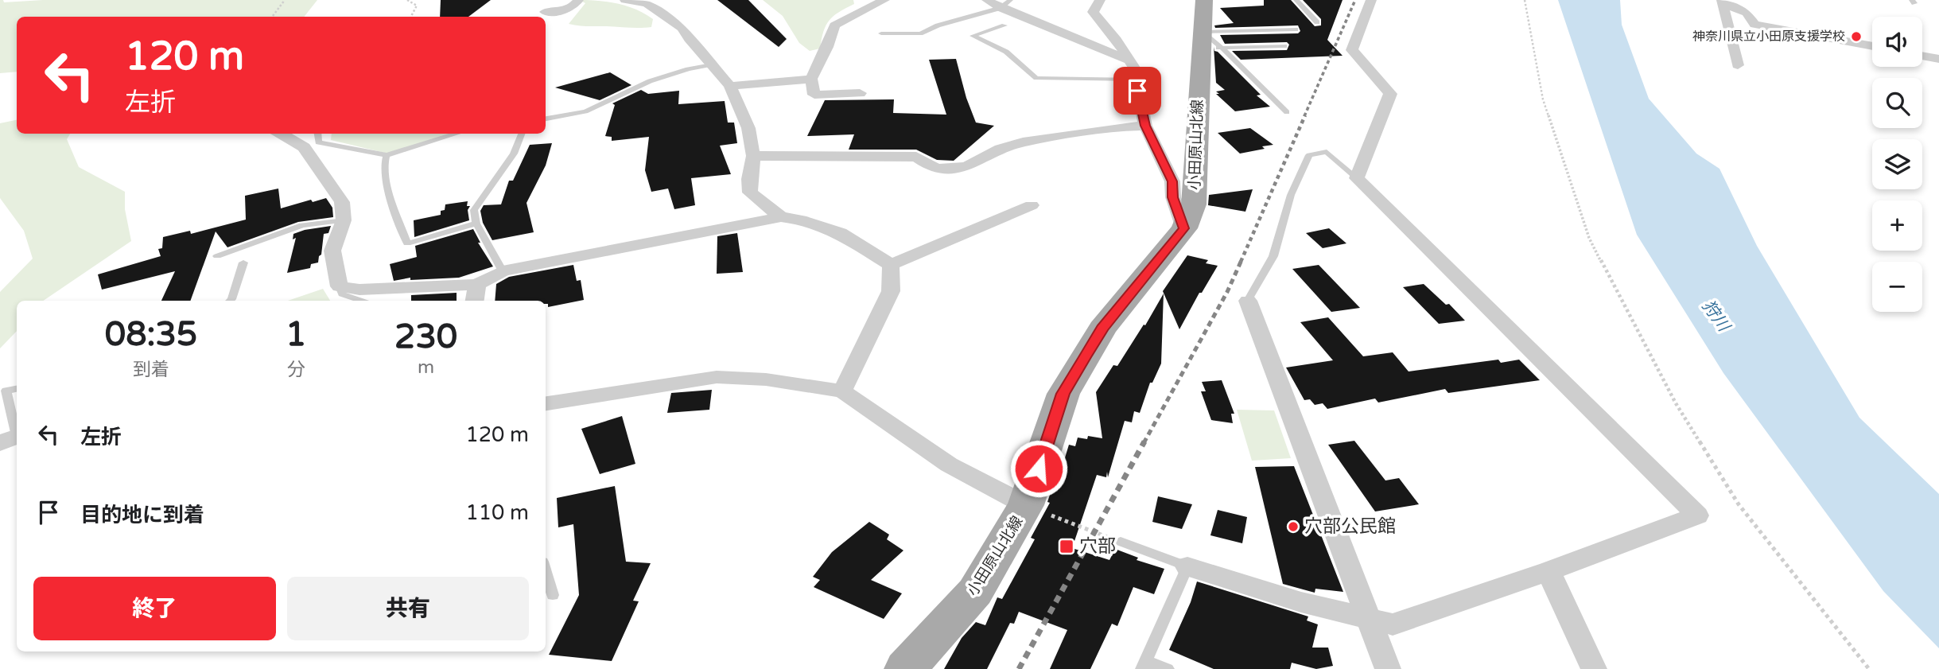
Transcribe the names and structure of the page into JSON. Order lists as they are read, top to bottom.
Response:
{
  "streets": {
    "main road": ["小田原山北線"]
  },
  "water": ["狩川"],
  "places": {
    "other": ["神奈川県立小田原支援学校", "穴部公民館"],
    "transit": ["穴部"]
  },
  "page": {
    "map_buttons": ["+", "−"],
    "turn": ["120 m", "左折"],
    "eta": [
      "08:35",
      "到着",
      "1",
      "分",
      "230",
      "m"
    ],
    "list": [
      {
        "name": "左折",
        "value": "120 m"
      },
      {
        "name": "目的地に到着",
        "value": "110 m"
      }
    ],
    "buttons": ["終了", "共有"]
  }
}
